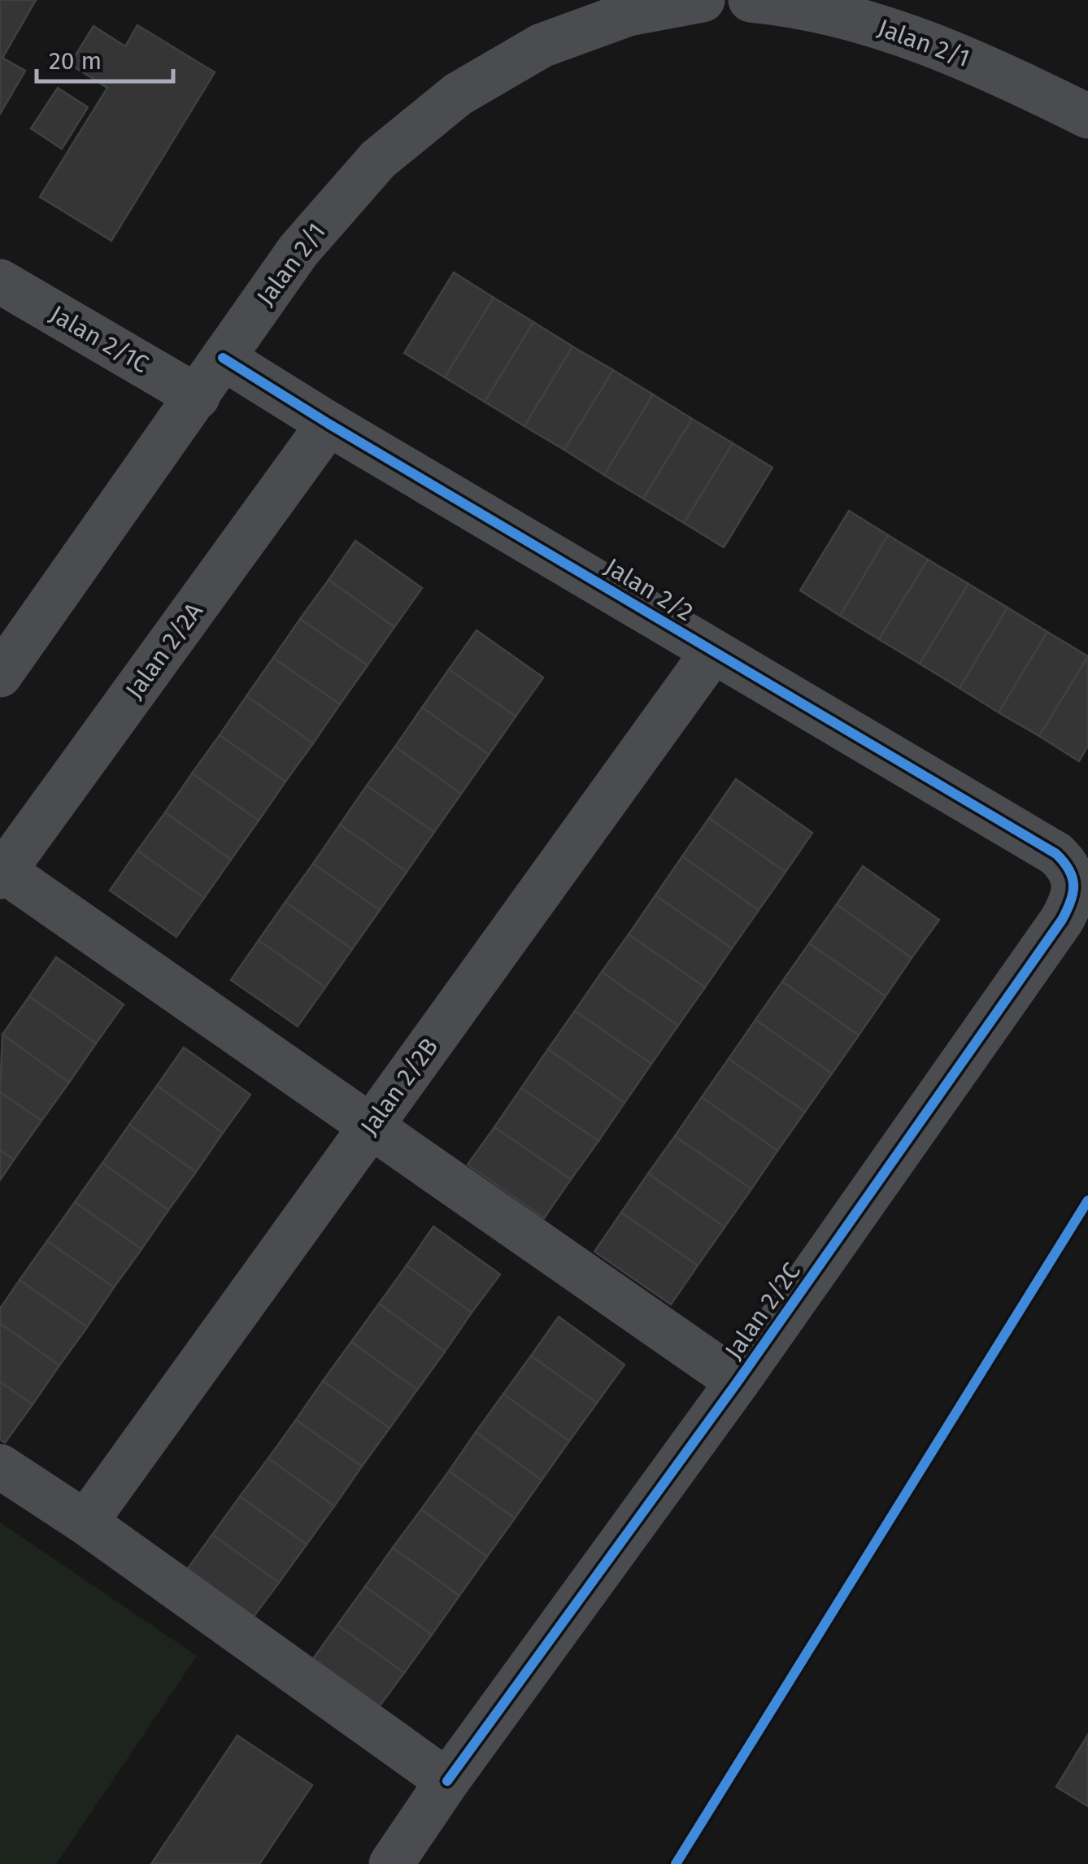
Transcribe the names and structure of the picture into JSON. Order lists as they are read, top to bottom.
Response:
{
  "streets": {
    "street": [
      "Jalan 2/1",
      "Jalan 2/1C",
      "Jalan 2/2",
      "Jalan 2/2A",
      "Jalan 2/2B",
      "Jalan 2/2C"
    ]
  },
  "crossings": [
    ["Jalan 2/1", "Jalan 2/1C"],
    ["Jalan 2/1", "Jalan 2/2"],
    ["Jalan 2/2", "Jalan 2/2A"],
    ["Jalan 2/2", "Jalan 2/2B"],
    ["Jalan 2/2", "Jalan 2/2C"]
  ],
  "scale_bar": "20 m"
}
